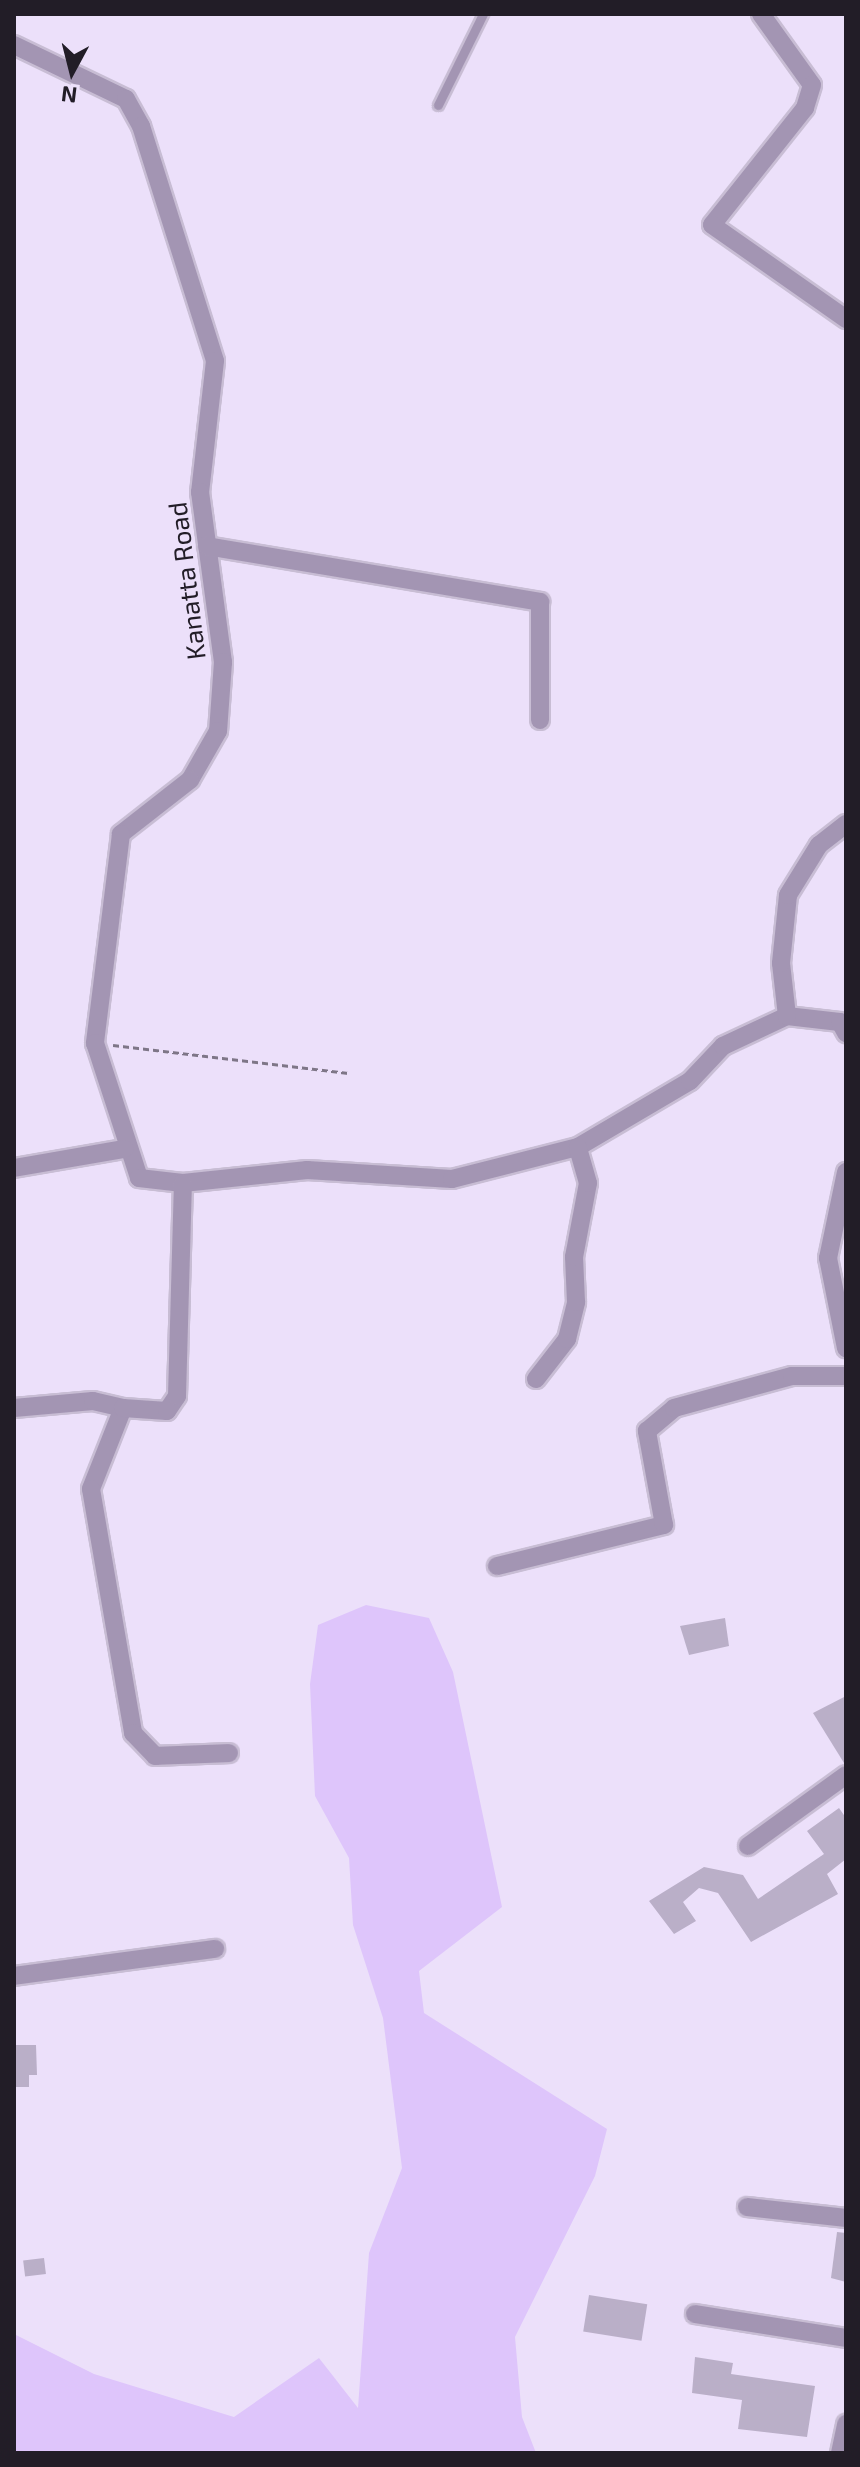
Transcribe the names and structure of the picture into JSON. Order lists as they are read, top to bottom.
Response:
{
  "streets": {
    "street": ["Kanatta Road"]
  },
  "north": "bottom"
}
